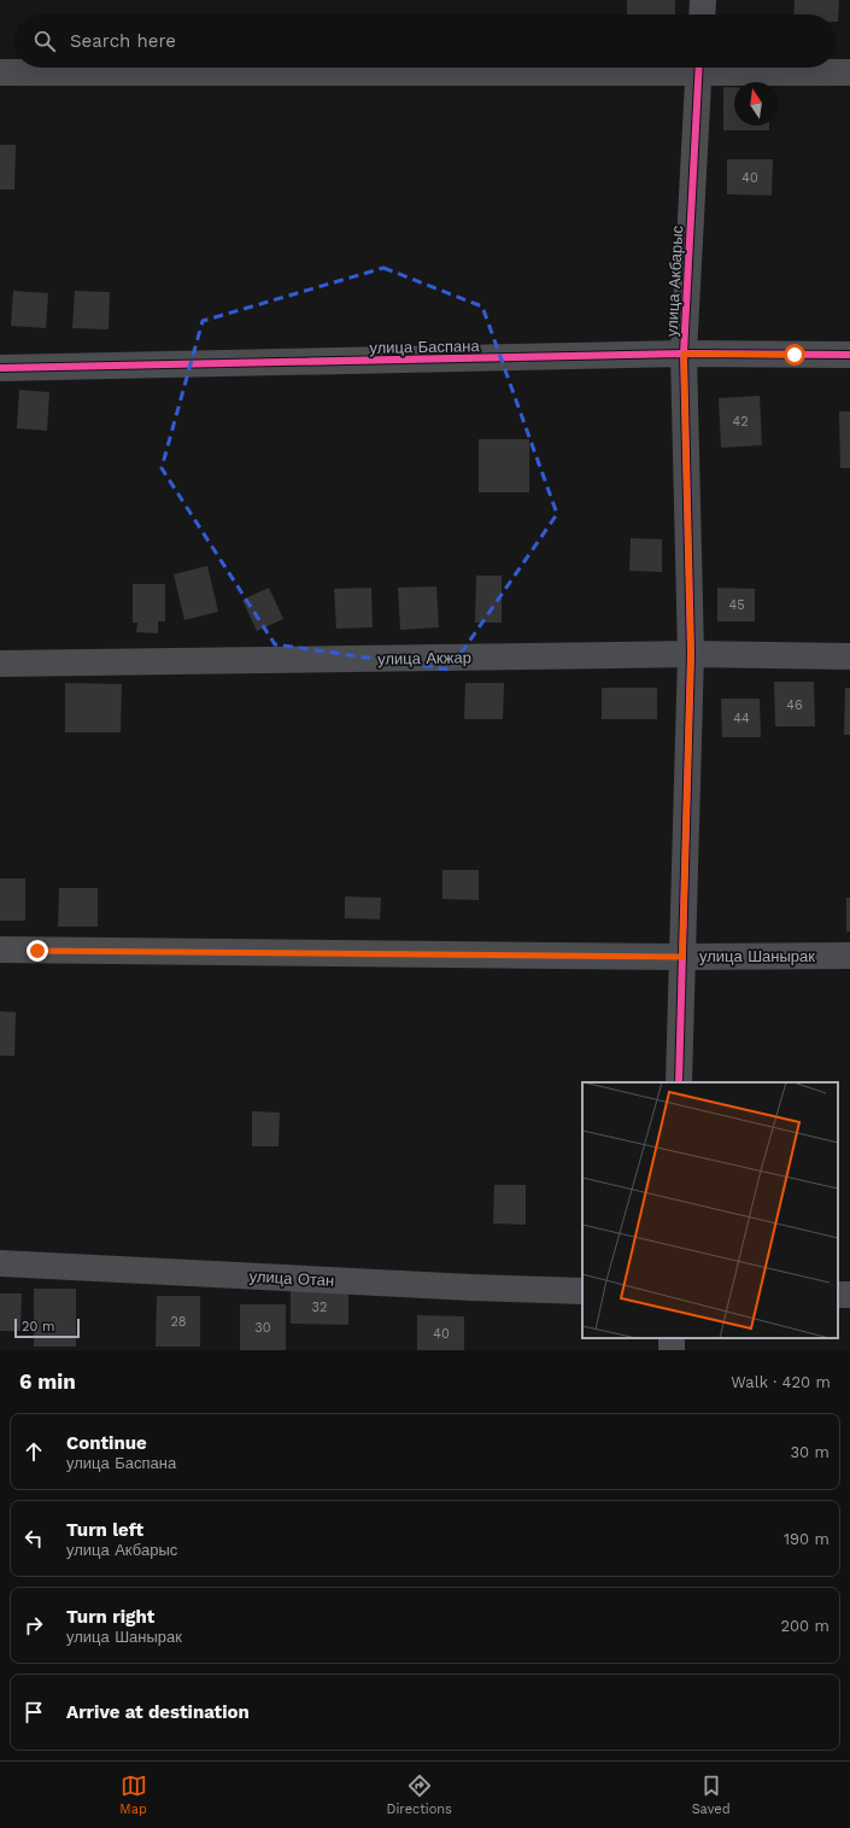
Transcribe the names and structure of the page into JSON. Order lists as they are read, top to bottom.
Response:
{
  "streets": {
    "street": [
      "улица Акбарыс",
      "улица Баспана",
      "улица Акжар",
      "улица Шанырак",
      "улица Отан"
    ]
  },
  "crossings": [
    ["улица Акбарыс", "улица Баспана"],
    ["улица Акбарыс", "улица Акжар"],
    ["улица Акбарыс", "улица Шанырак"]
  ],
  "house_numbers": [
    "40",
    "42",
    "45",
    "46",
    "44",
    "32",
    "28",
    "30",
    "40"
  ],
  "scale_bar": "20 m",
  "north": "top",
  "page": {
    "search": "Search here",
    "scale": "20 m",
    "heading": ["6 min", "Walk · 420 m"],
    "list": [
      ["Continue", "улица Баспана", "30 m"],
      ["Turn left", "улица Акбарыс", "190 m"],
      ["Turn right", "улица Шанырак", "200 m"],
      "Arrive at destination"
    ],
    "nav": ["Map", "Directions", "Saved"]
  }
}
